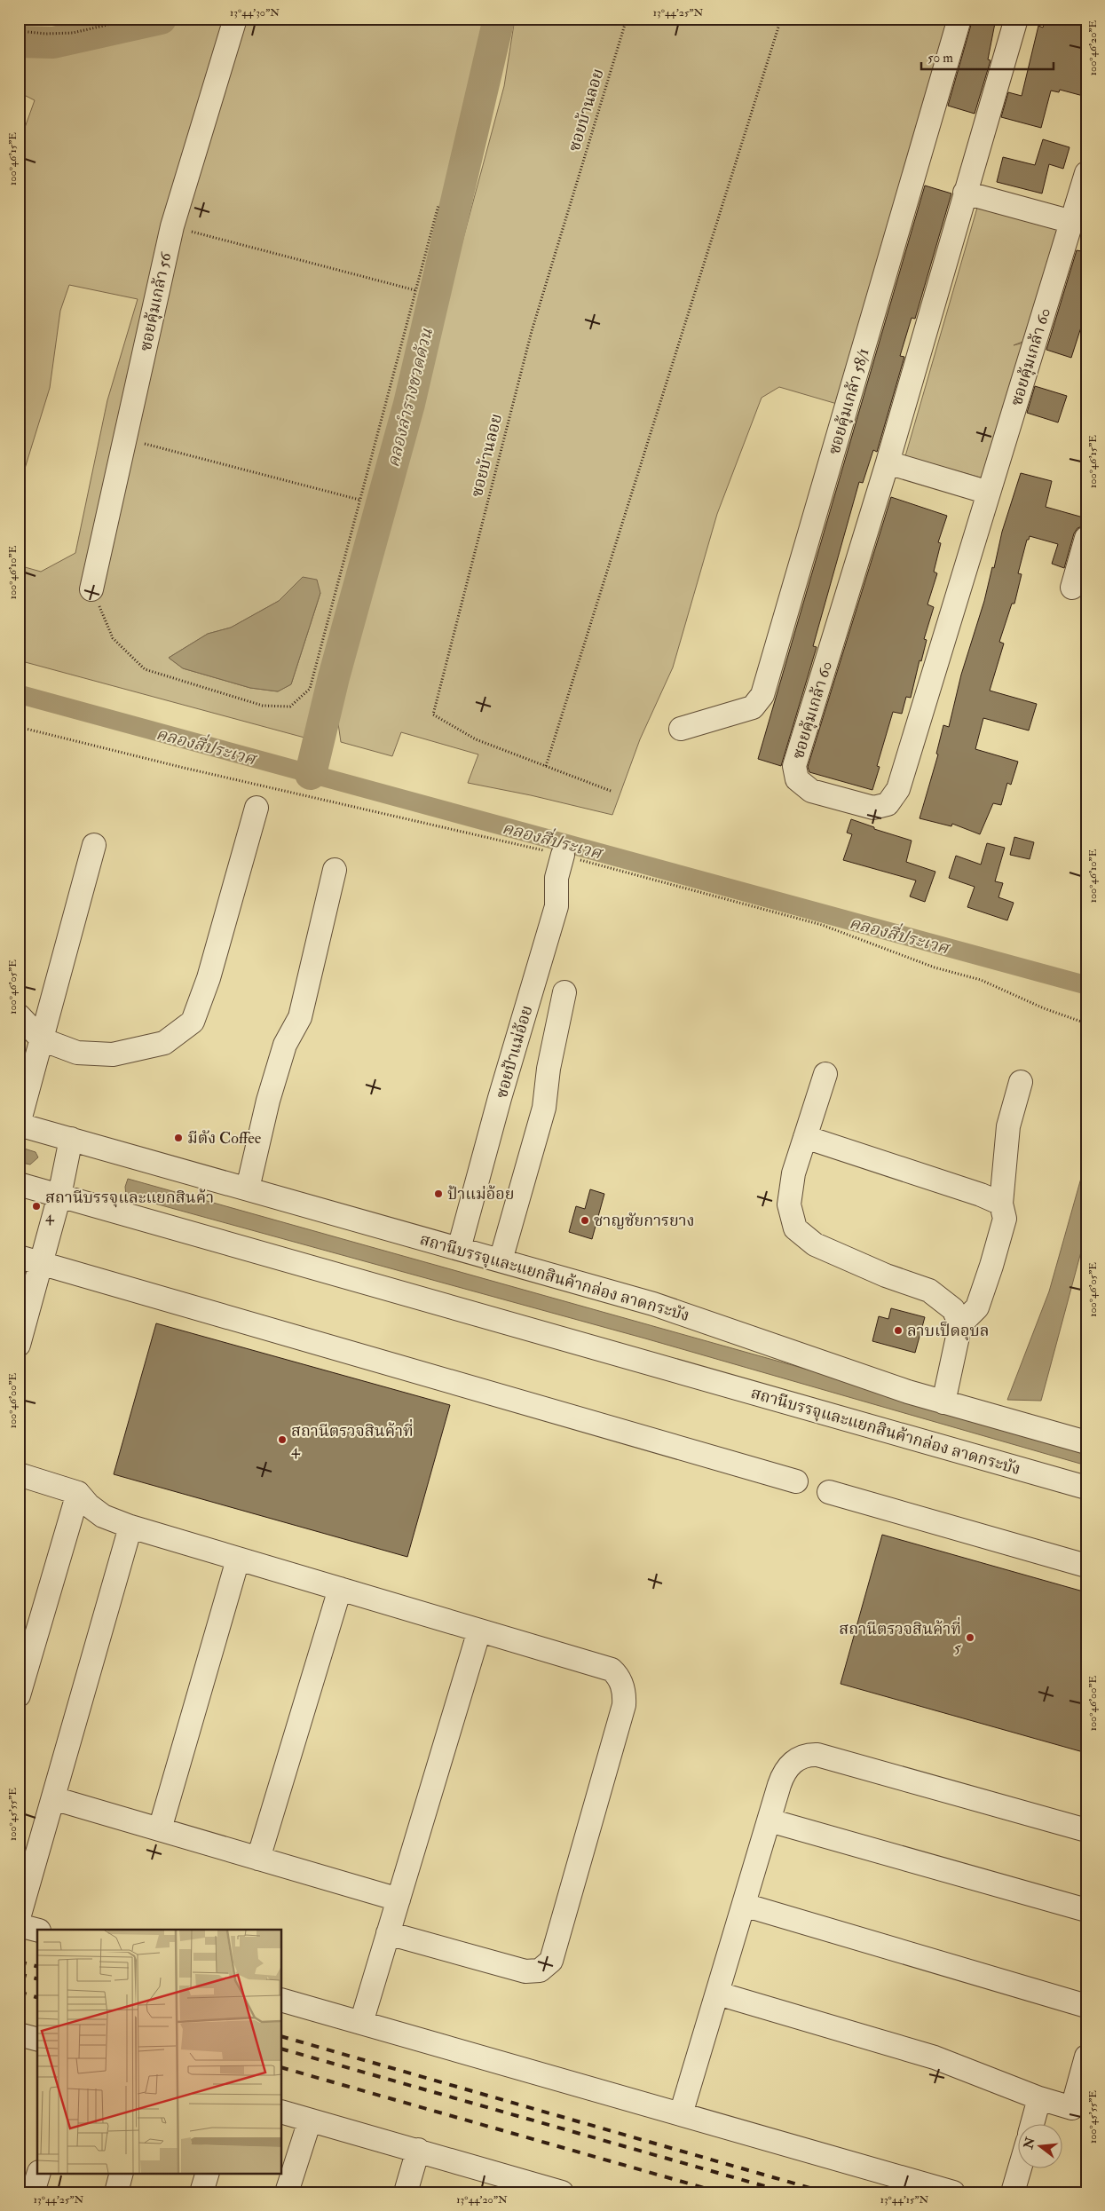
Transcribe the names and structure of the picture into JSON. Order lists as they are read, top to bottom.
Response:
{
  "streets": {
    "street": [
      "ซอยคุ้มเกล้า 56",
      "ซอยคุ้มเกล้า 60",
      "ซอยคุ้มเกล้า 58/1",
      "ซอยป้าแม่อ้อย",
      "สถานีบรรจุและแยกสินค้ากล่อง ลาดกระบัง"
    ],
    "path": ["ซอยบ้านลอย"]
  },
  "crossings": [
    ["ซอยป้าแม่อ้อย", "สถานีบรรจุและแยกสินค้ากล่อง ลาดกระบัง"]
  ],
  "water": ["คลองลำรางชวดด้วน", "คลองสี่ประเวศ"],
  "places": [
    "มีตัง Coffee",
    "ป้าแม่อ้อย",
    "สถานีบรรจุและแยกสินค้า 4",
    "ชาญชัยการยาง",
    "ลาบเป็ดอุบล",
    "สถานีตรวจสินค้าที่ 4",
    "สถานีตรวจสินค้าที่ 5"
  ],
  "scale_bar": "50 m",
  "north": "left",
  "coordinates": [
    "13°44'30\"N",
    "13°44'25\"N",
    "100°46'20\"E",
    "100°46'15\"E",
    "100°46'10\"E",
    "100°46'05\"E",
    "100°46'00\"E",
    "100°45'55\"E",
    "13°44'20\"N",
    "13°44'15\"N"
  ]
}
